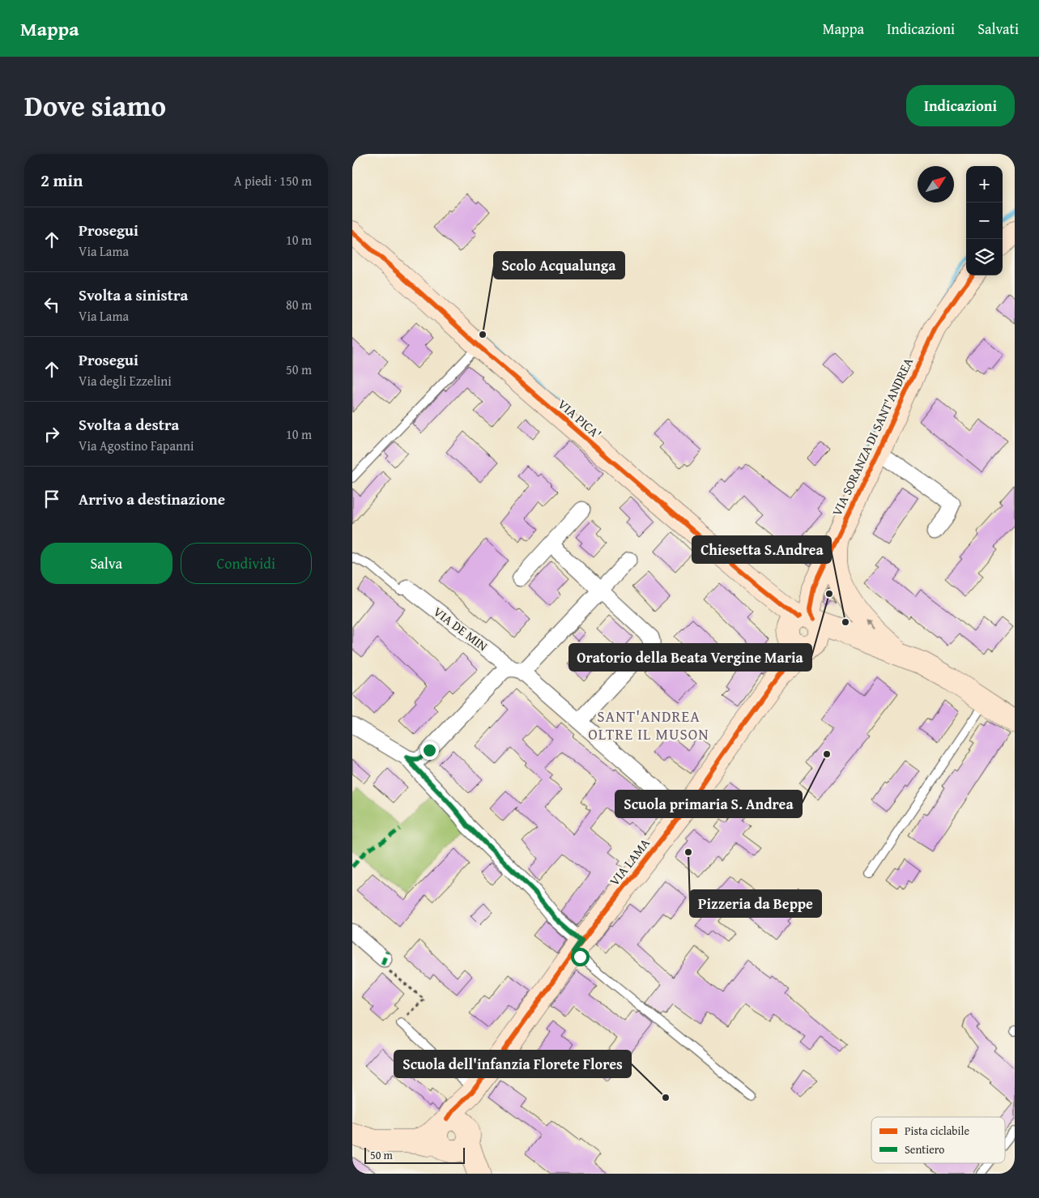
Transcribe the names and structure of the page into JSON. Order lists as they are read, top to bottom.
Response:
{
  "streets": {
    "street": [
      "VIA PICA'",
      "VIA SORANZA DI SANT'ANDREA",
      "VIA DE MIN",
      "VIA LAMA"
    ]
  },
  "crossings": [
    ["VIA PICA'", "VIA SORANZA DI SANT'ANDREA"],
    ["VIA PICA'", "VIA LAMA"],
    ["VIA SORANZA DI SANT'ANDREA", "VIA LAMA"],
    ["VIA DE MIN", "VIA LAMA"]
  ],
  "districts": ["SANT'ANDREA OLTRE IL MUSON"],
  "places": [
    "Scolo Acqualunga",
    "Oratorio della Beata Vergine Maria",
    "Chiesetta S.Andrea",
    "Scuola primaria S. Andrea",
    "Pizzeria da Beppe",
    "Scuola dell'infanzia Florete Flores"
  ],
  "legend": ["Pista ciclabile", "Sentiero"],
  "scale_bar": "50 m",
  "north": "top right",
  "page": {
    "header": "Mappa",
    "nav": ["Mappa", "Indicazioni", "Salvati"],
    "title": "Dove siamo",
    "buttons": [
      "Indicazioni",
      ["Salva", "Condividi"]
    ],
    "heading": ["2 min", "A piedi · 150 m"],
    "map_buttons": ["+", "−"],
    "list": [
      ["Prosegui", "Via Lama", "10 m"],
      ["Svolta a sinistra", "Via Lama", "80 m"],
      ["Prosegui", "Via degli Ezzelini", "50 m"],
      ["Svolta a destra", "Via Agostino Fapanni", "10 m"],
      "Arrivo a destinazione"
    ],
    "scale": "50 m"
  }
}
